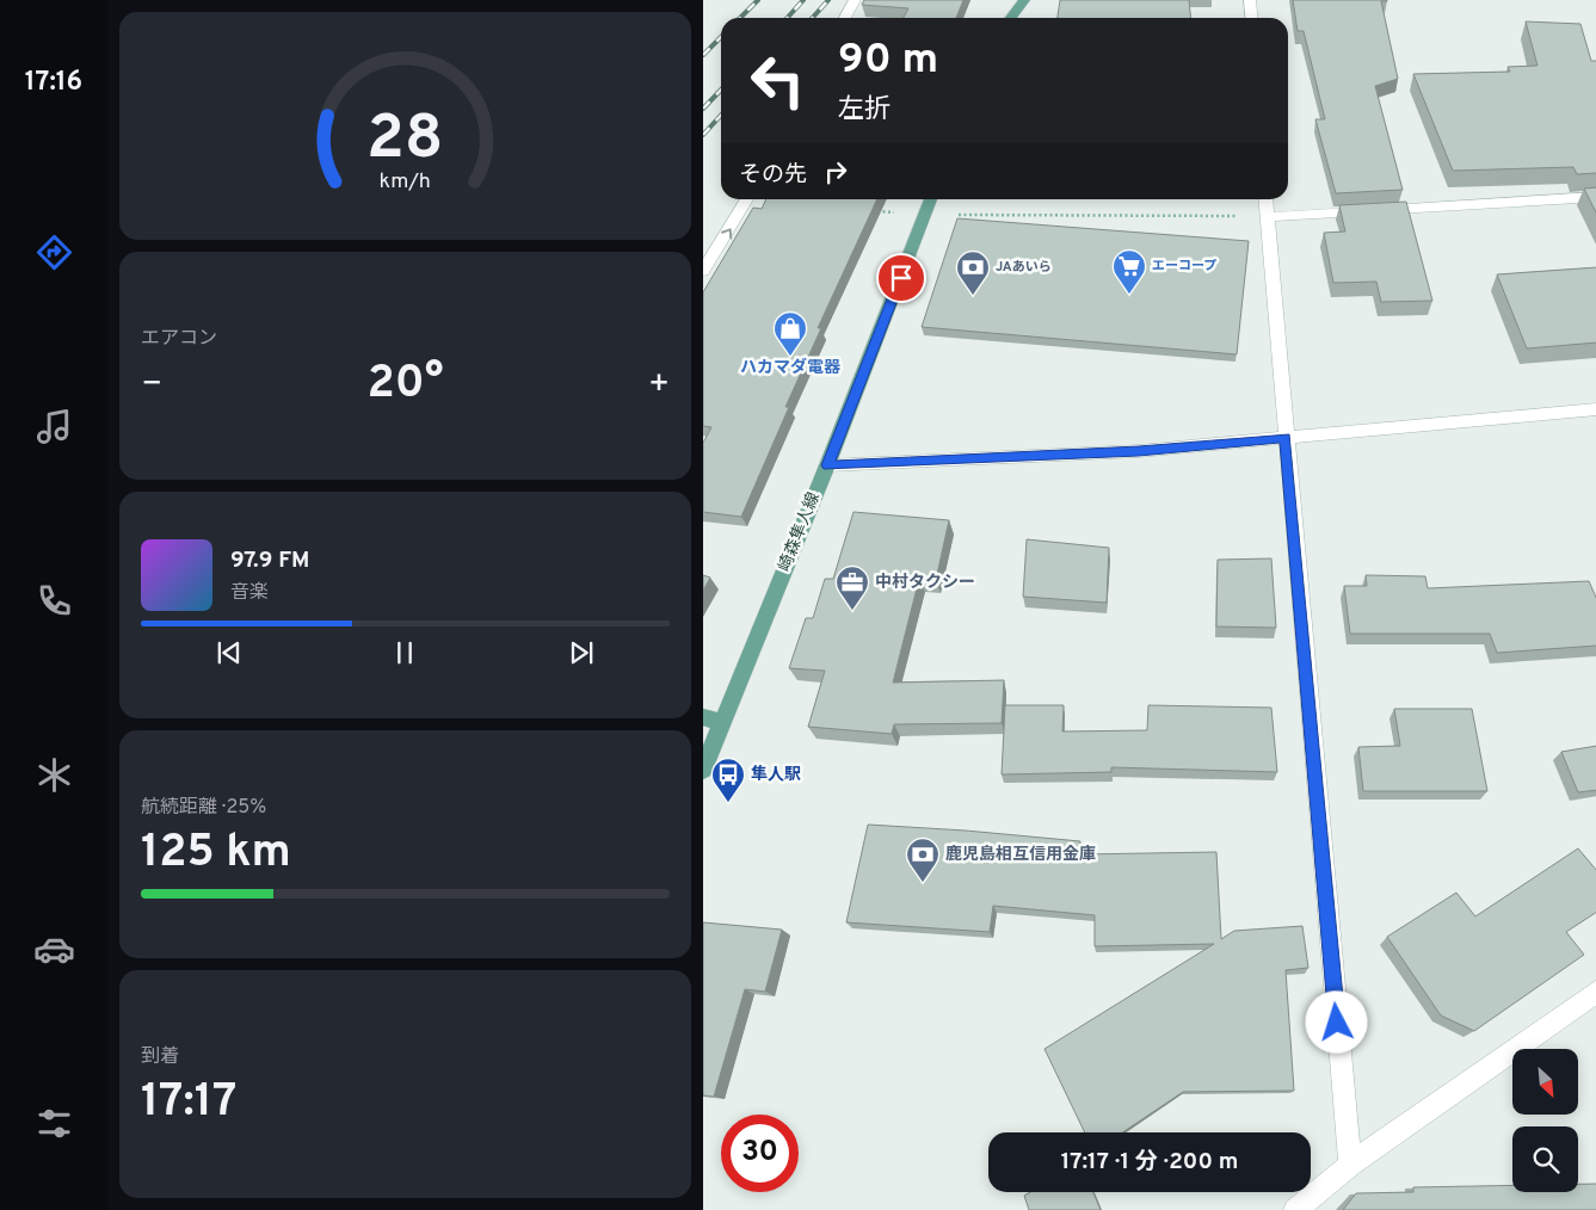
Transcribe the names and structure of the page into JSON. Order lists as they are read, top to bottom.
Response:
{
  "streets": {
    "main road": ["崎森隼人線"]
  },
  "places": {
    "supermarket": ["エーコープ"],
    "bank": ["JAあいら", "鹿児島相互信用金庫"],
    "shop": ["ハカマダ電器"],
    "office": ["中村タクシー"],
    "bus stop": ["隼人駅"]
  },
  "north": "bottom right",
  "page": {
    "tabs": "17:16",
    "turn": ["90 m", "左折"],
    "then": "その先",
    "tile": [
      "エアコン",
      ["航続距離 · 25%", "125 km"],
      ["到着", "17:17"]
    ],
    "heat": ["−", "20°", "+"],
    "song": ["97.9 FM", "音楽"],
    "limit": "30",
    "trip": "17:17 · 1 分 · 200 m",
    "gauge": ["28", "km/h"]
  }
}
